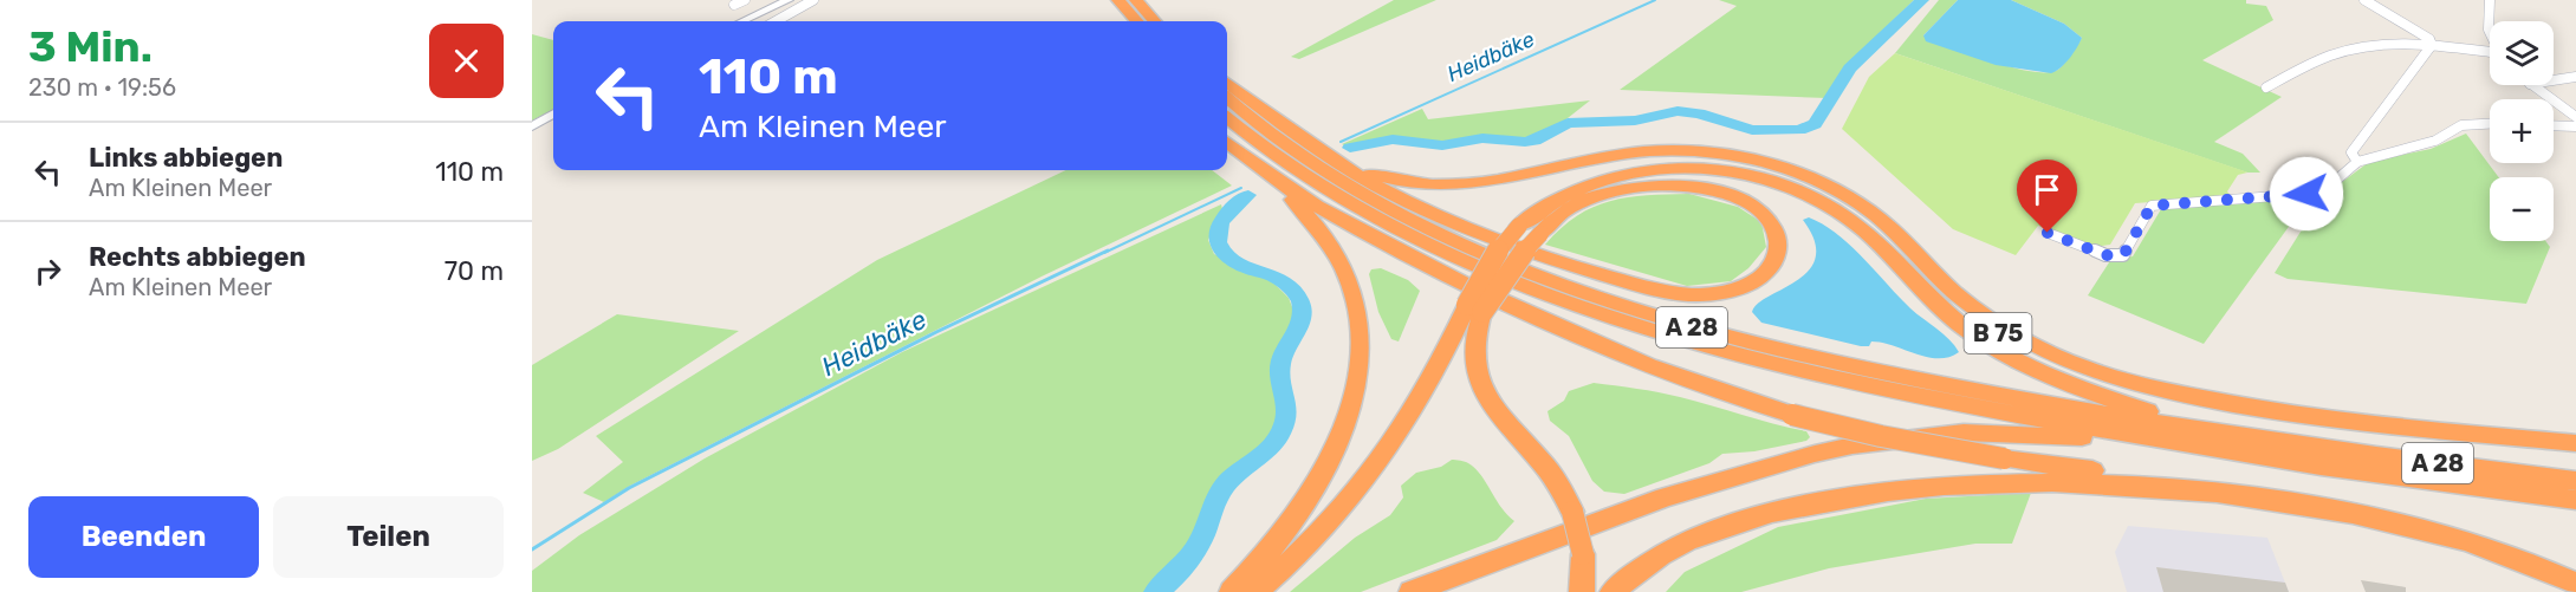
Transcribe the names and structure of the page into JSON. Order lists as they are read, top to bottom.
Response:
{
  "streets": {
    "highway": ["A 28", "B 75"]
  },
  "water": ["Heidbäke"],
  "page": {
    "heading": ["3 Min.", "230 m · 19:56"],
    "map_buttons": ["+", "−"],
    "turn": ["110 m", "Am Kleinen Meer"],
    "list": [
      {
        "name": "Links abbiegen",
        "note": "Am Kleinen Meer",
        "value": "110 m"
      },
      {
        "name": "Rechts abbiegen",
        "note": "Am Kleinen Meer",
        "value": "70 m"
      }
    ],
    "buttons": ["Beenden", "Teilen"]
  }
}
